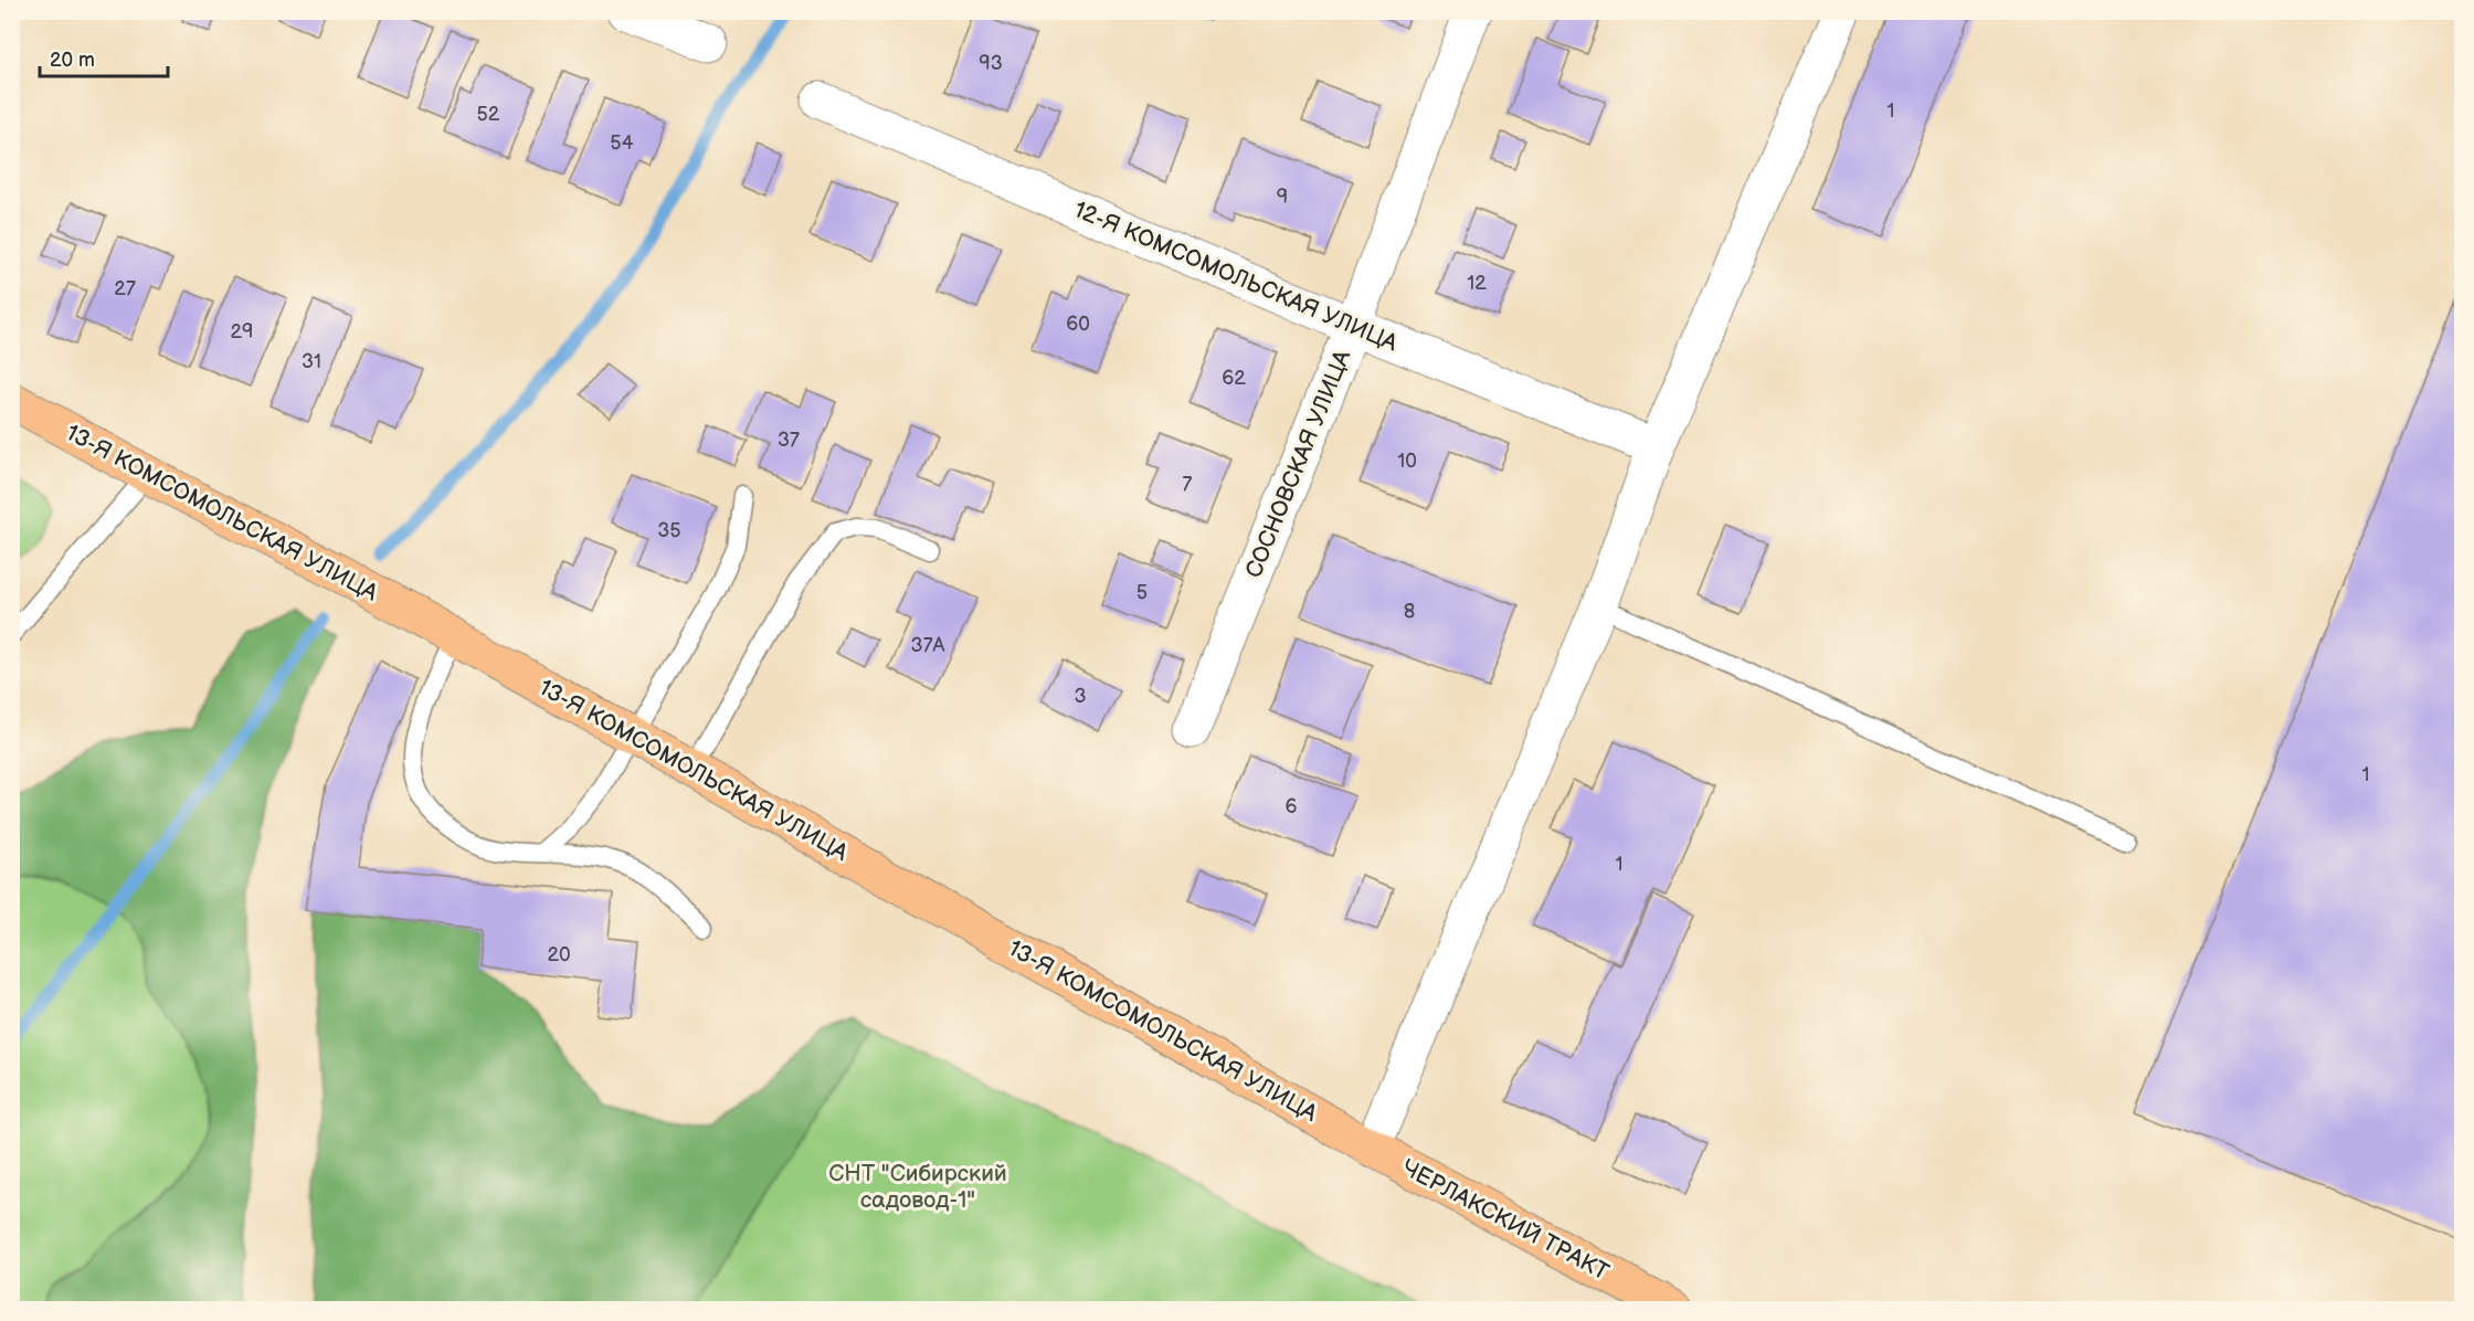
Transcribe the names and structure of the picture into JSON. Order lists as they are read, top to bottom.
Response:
{
  "streets": {
    "main road": ["13-Я КОМСОМОЛЬСКАЯ УЛИЦА", "ЧЕРЛАКСКИЙ ТРАКТ"],
    "street": ["12-Я КОМСОМОЛЬСКАЯ УЛИЦА", "СОСНОВСКАЯ УЛИЦА"]
  },
  "crossings": [
    ["12-Я КОМСОМОЛЬСКАЯ УЛИЦА", "СОСНОВСКАЯ УЛИЦА"],
    ["13-Я КОМСОМОЛЬСКАЯ УЛИЦА", "ЧЕРЛАКСКИЙ ТРАКТ"]
  ],
  "parks": ["СНТ \"Сибирский садовод-1\""],
  "house_numbers": [
    "93",
    "1",
    "52",
    "54",
    "9",
    "12",
    "27",
    "60",
    "29",
    "31",
    "62",
    "37",
    "10",
    "7",
    "35",
    "5",
    "8",
    "37А",
    "3",
    "1",
    "6",
    "1",
    "20"
  ],
  "scale_bar": "20 m"
}
